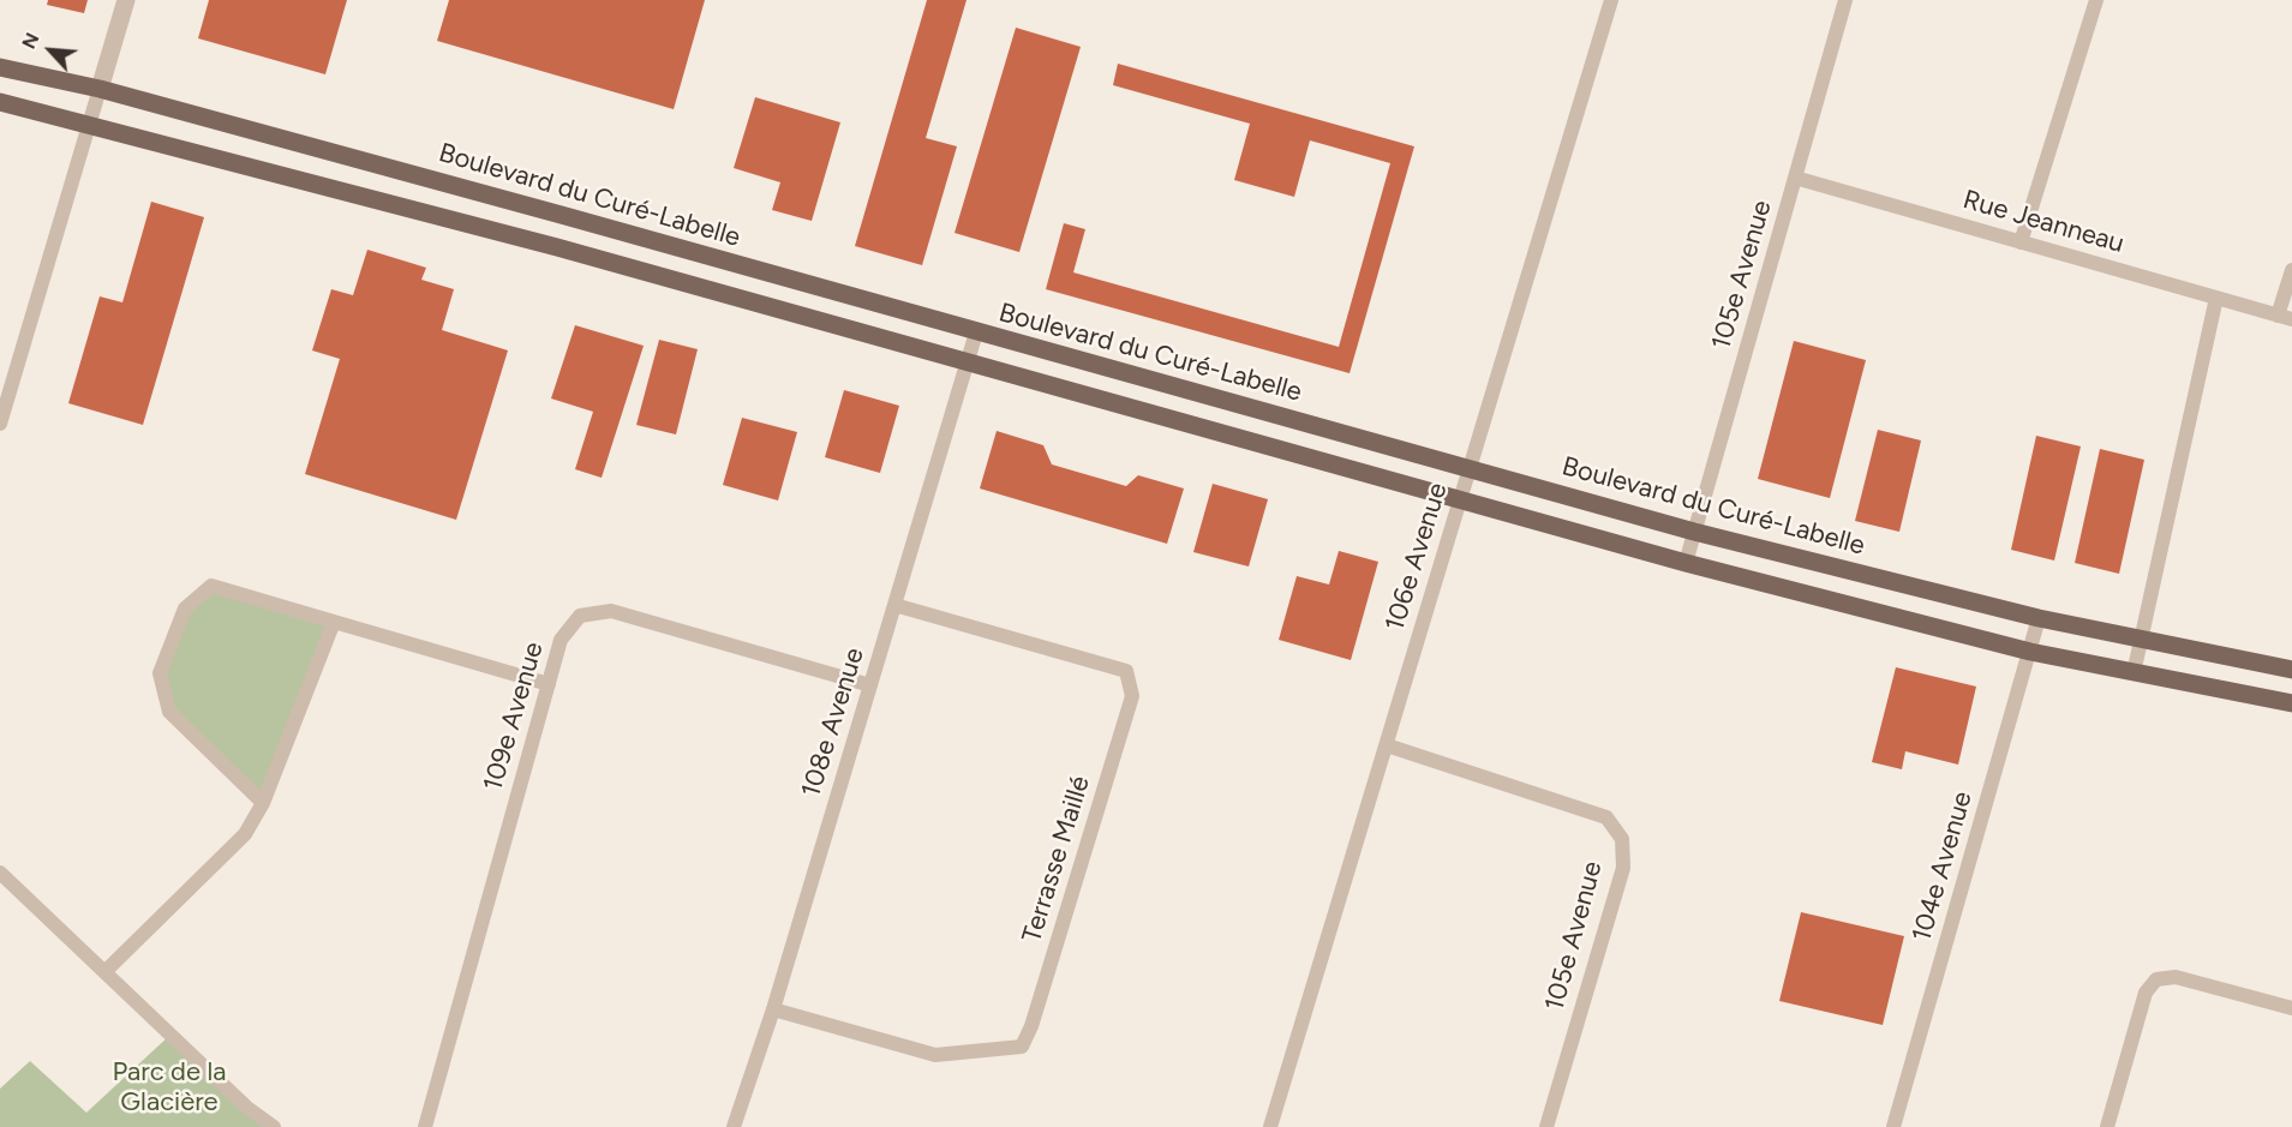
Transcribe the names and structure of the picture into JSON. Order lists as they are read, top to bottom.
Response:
{
  "streets": {
    "main road": ["Boulevard du Curé-Labelle"],
    "street": [
      "Rue Jeanneau",
      "105e Avenue",
      "106e Avenue",
      "109e Avenue",
      "108e Avenue",
      "Terrasse Maillé",
      "104e Avenue"
    ]
  },
  "crossings": [
    ["Boulevard du Curé-Labelle", "105e Avenue"],
    ["Boulevard du Curé-Labelle", "106e Avenue"],
    ["Boulevard du Curé-Labelle", "108e Avenue"],
    ["Boulevard du Curé-Labelle", "104e Avenue"],
    ["Rue Jeanneau", "105e Avenue"],
    ["105e Avenue", "106e Avenue"],
    ["109e Avenue", "108e Avenue"],
    ["108e Avenue", "Terrasse Maillé"]
  ],
  "parks": ["Parc de la Glacière"],
  "north": "top left"
}
